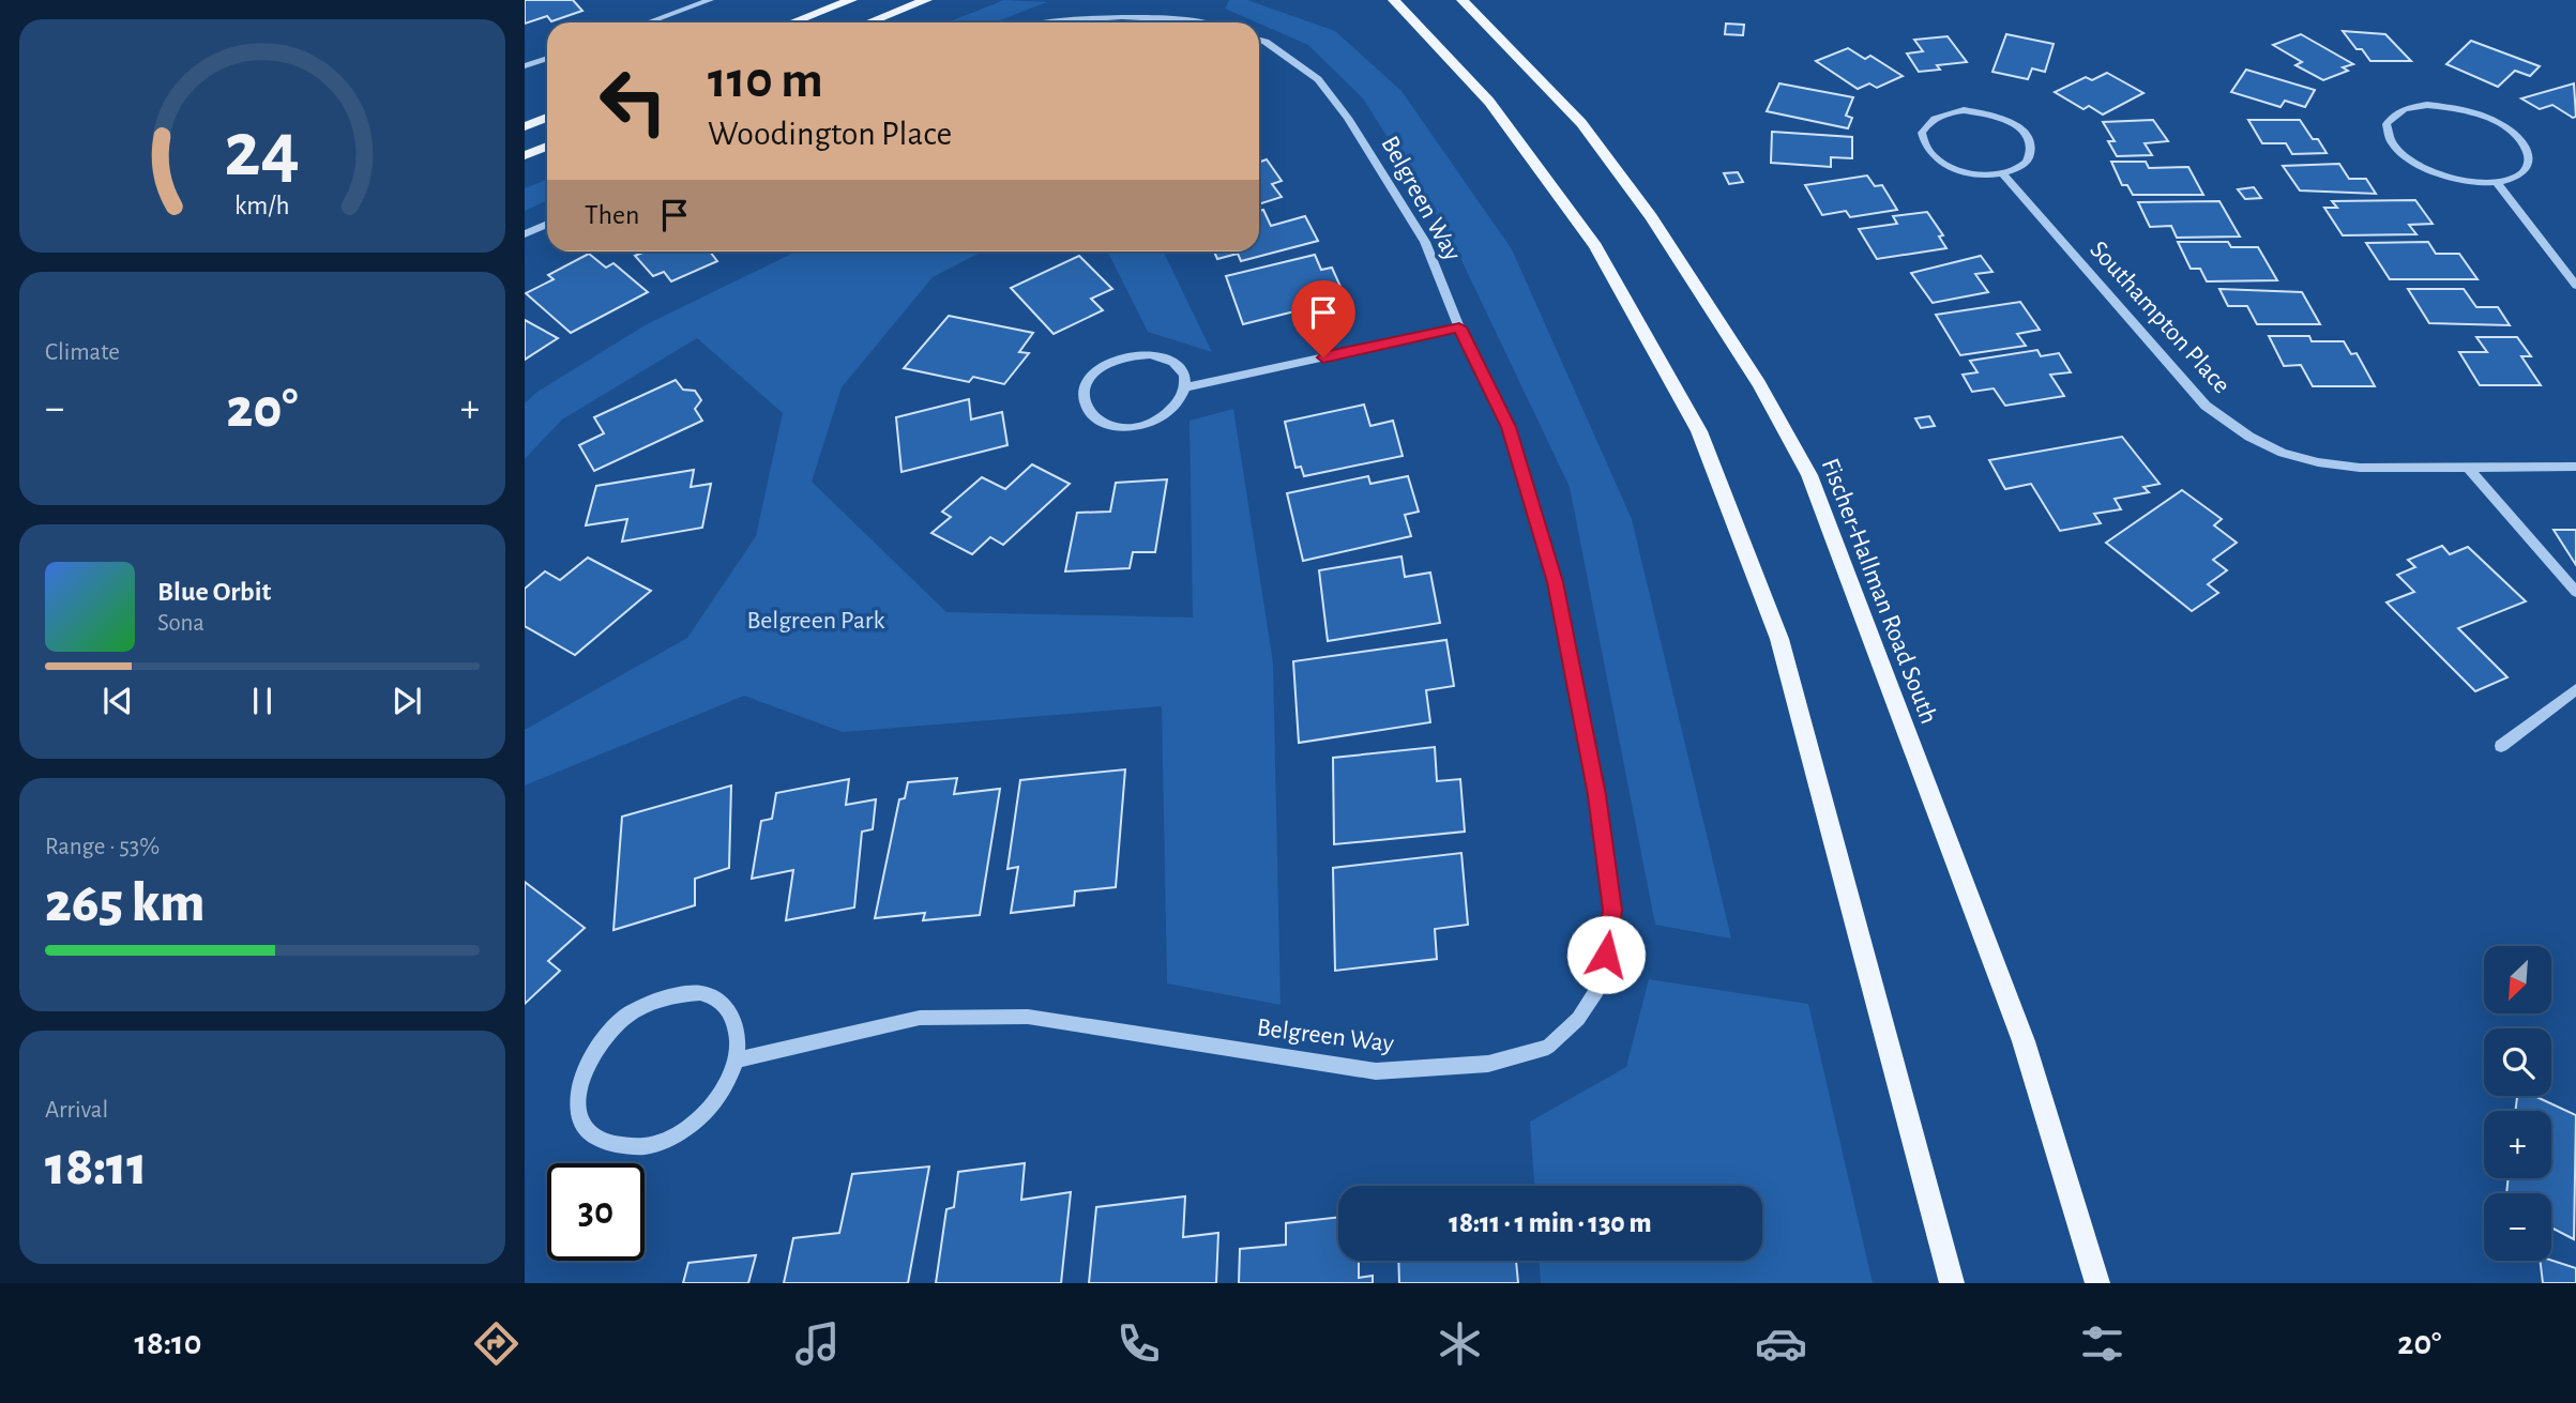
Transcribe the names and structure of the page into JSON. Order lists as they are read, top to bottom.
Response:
{
  "streets": {
    "main road": ["Fischer-Hallman Road South"],
    "street": ["Belgreen Way", "Southampton Place"]
  },
  "parks": ["Belgreen Park"],
  "north": "bottom left",
  "page": {
    "turn": ["110 m", "Woodington Place"],
    "then": "Then",
    "tile": [
      "Climate",
      ["Range · 53%", "265 km"],
      ["Arrival", "18:11"]
    ],
    "heat": ["−", "20°", "+"],
    "song": ["Blue Orbit", "Sona"],
    "map_buttons": ["+", "−"],
    "limit": "30",
    "trip": "18:11 · 1 min · 130 m",
    "tabs": ["18:10", "20°"],
    "gauge": ["24", "km/h"]
  }
}
